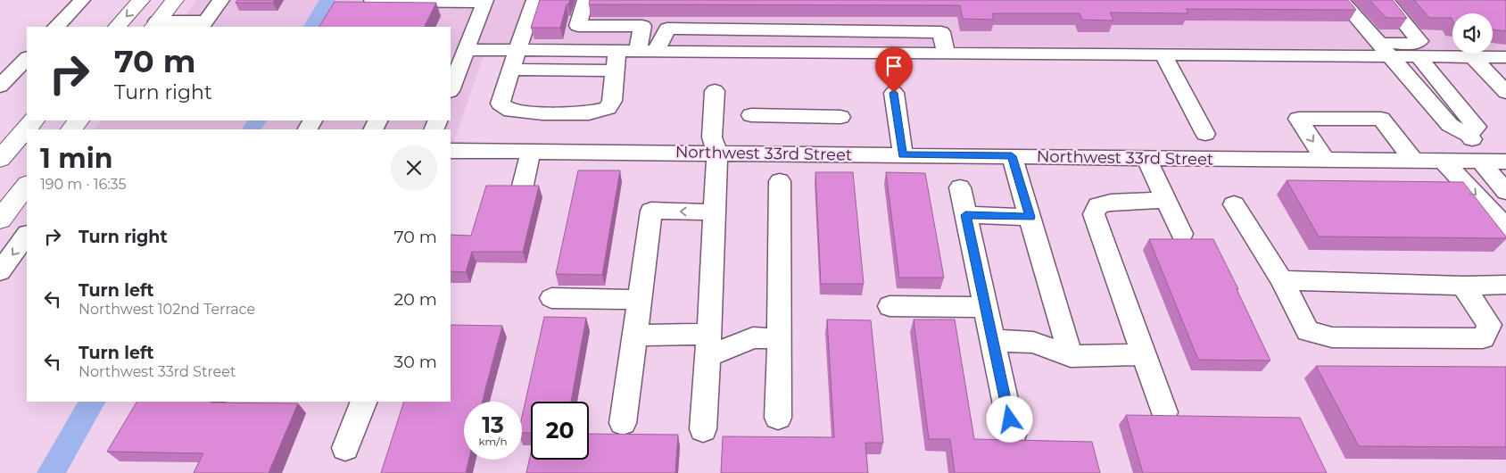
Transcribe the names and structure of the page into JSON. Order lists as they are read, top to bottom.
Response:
{
  "streets": {
    "street": ["Northwest 33rd Street"]
  },
  "page": {
    "turn": ["70 m", "Turn right"],
    "heading": ["1 min", "190 m · 16:35"],
    "list": [
      {
        "name": "Turn right",
        "value": "70 m"
      },
      {
        "name": "Turn left",
        "note": "Northwest 102nd Terrace",
        "value": "20 m"
      },
      {
        "name": "Turn left",
        "note": "Northwest 33rd Street",
        "value": "30 m"
      }
    ],
    "speed": "13 km/h",
    "limit": "20"
  }
}
